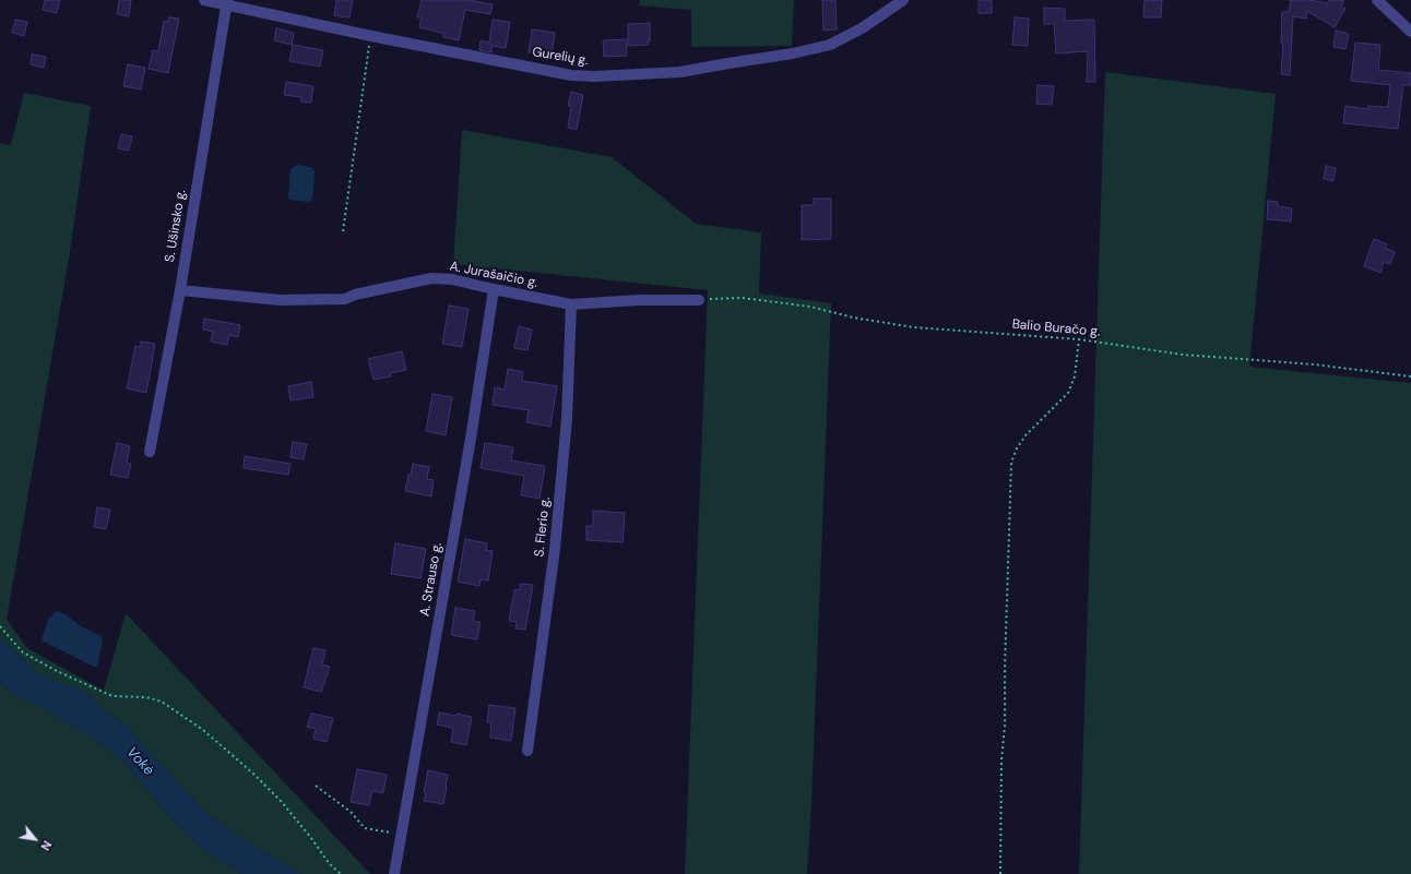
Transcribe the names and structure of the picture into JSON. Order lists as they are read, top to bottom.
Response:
{
  "streets": {
    "street": [
      "Gurelių g.",
      "S. Ušinsko g.",
      "A. Jurašaičio g.",
      "S. Flerio g.",
      "A. Strauso g."
    ],
    "path": ["Balio Buračo g."]
  },
  "crossings": [
    ["Gurelių g.", "S. Ušinsko g."],
    ["S. Ušinsko g.", "A. Jurašaičio g."],
    ["A. Jurašaičio g.", "Balio Buračo g."],
    ["A. Jurašaičio g.", "S. Flerio g."],
    ["A. Jurašaičio g.", "A. Strauso g."]
  ],
  "water": ["Vokė"],
  "north": "bottom right"
}
